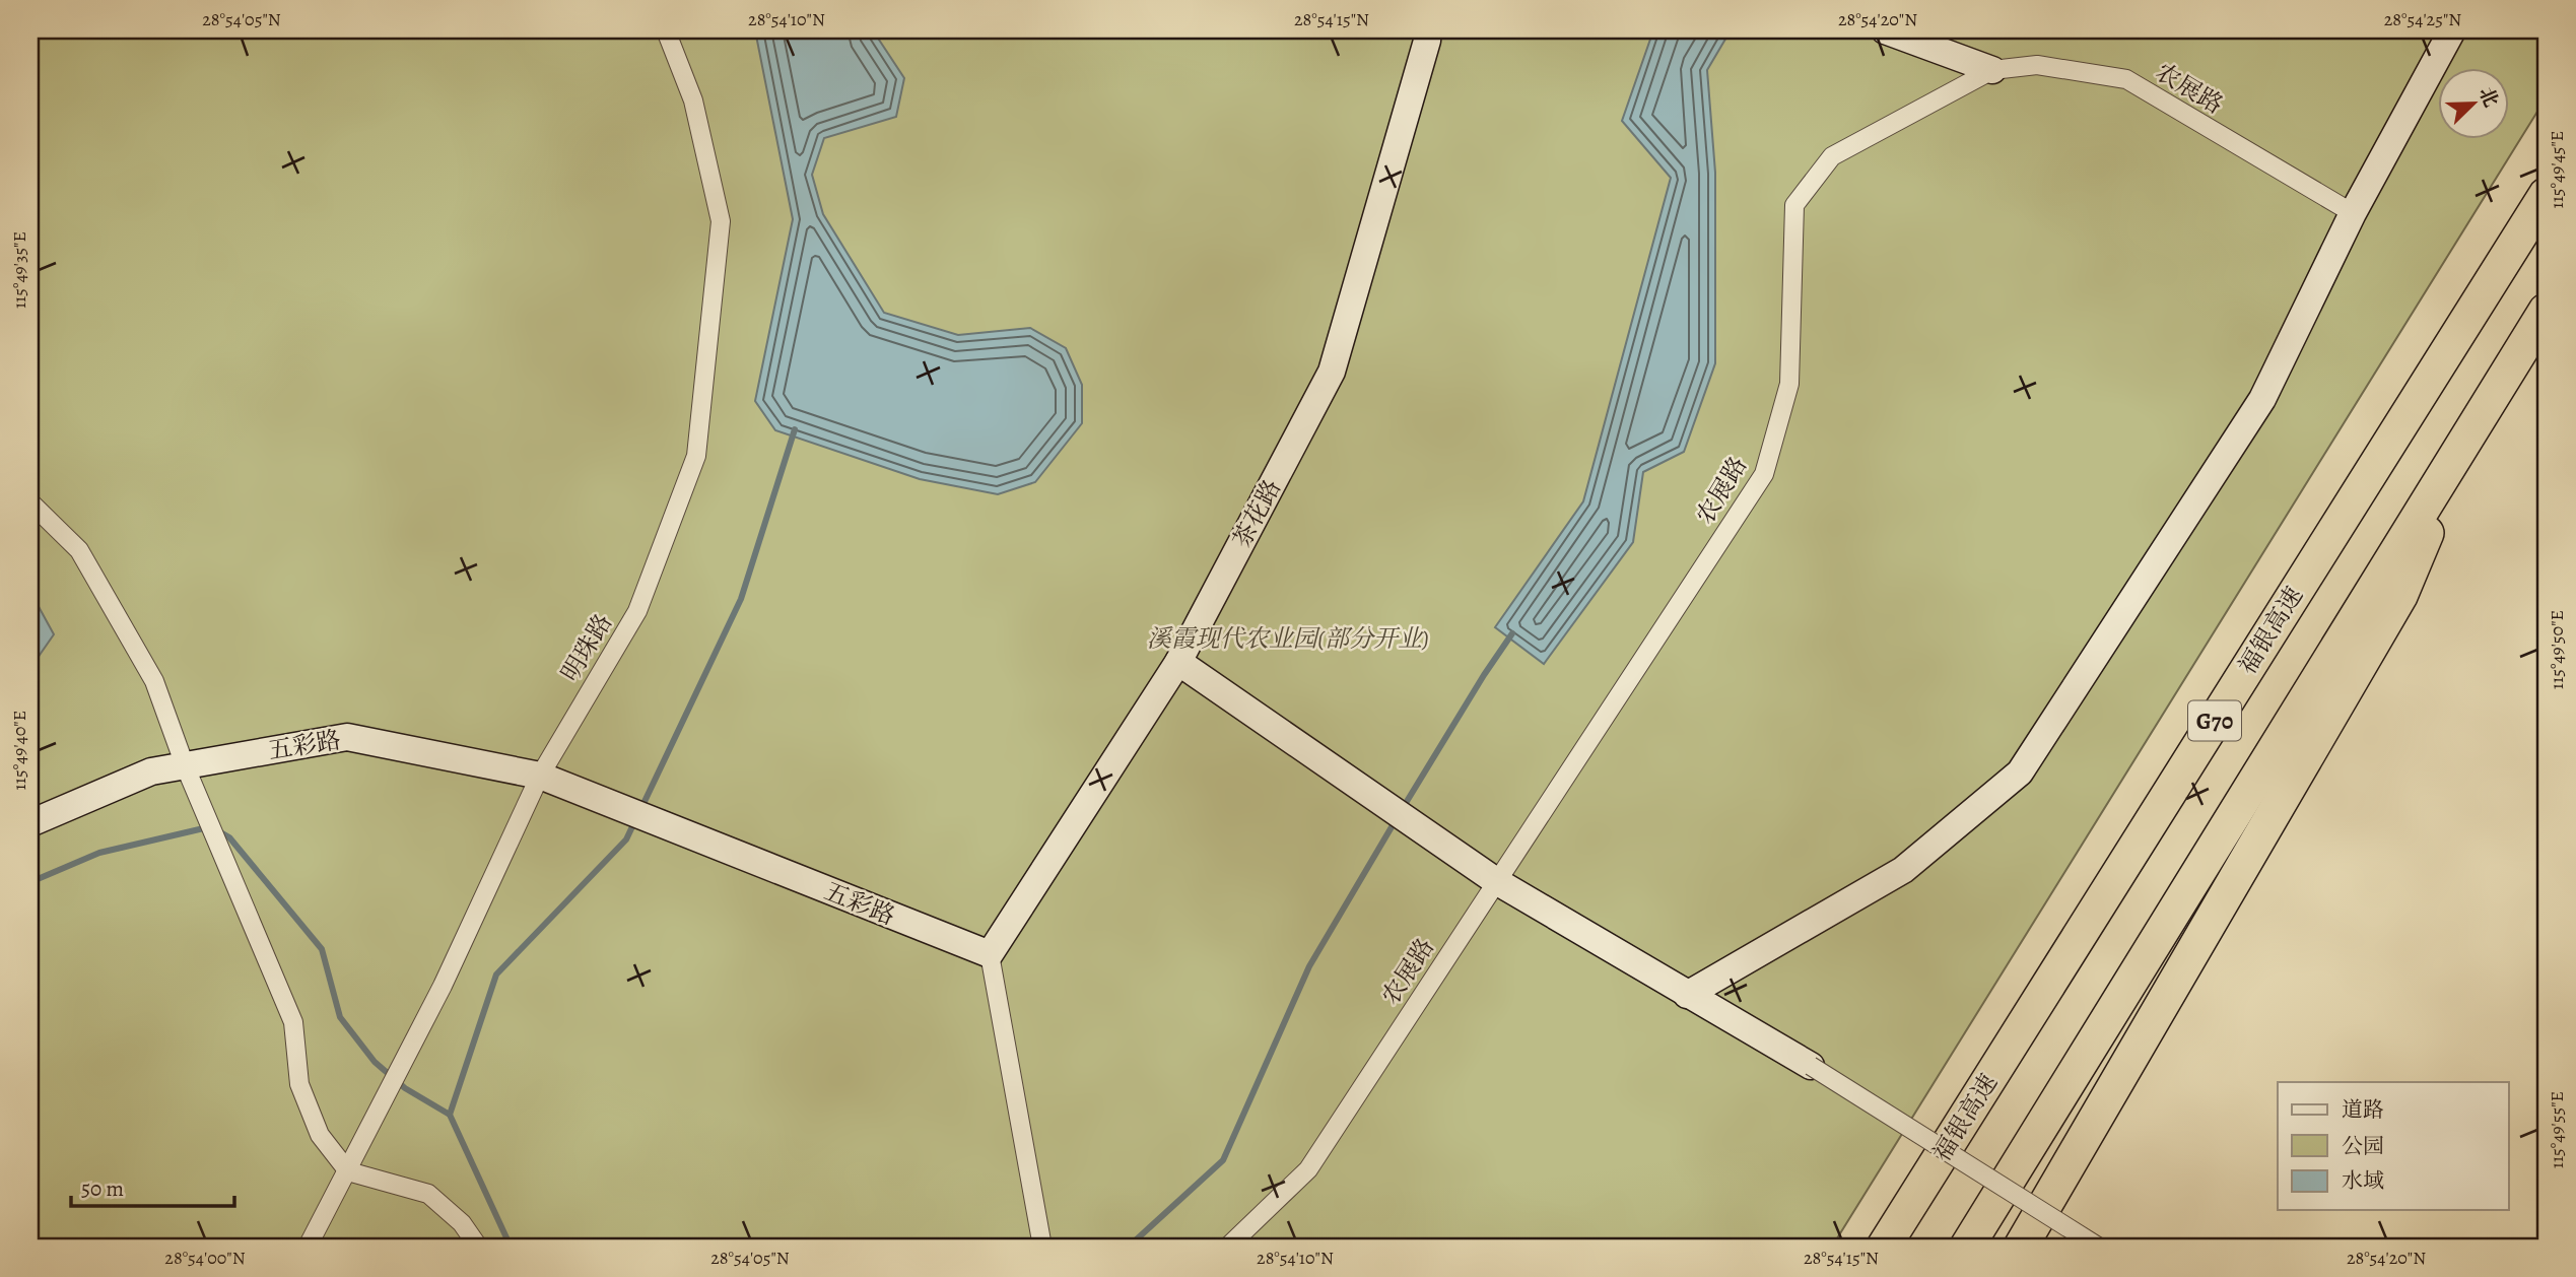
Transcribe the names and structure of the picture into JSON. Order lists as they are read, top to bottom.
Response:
{
  "streets": {
    "highway": ["福银高速", "G70"],
    "street": [
      "农展路",
      "茶花路",
      "明珠路",
      "五彩路"
    ]
  },
  "crossings": [
    ["茶花路", "五彩路"],
    ["明珠路", "五彩路"]
  ],
  "parks": ["溪霞现代农业园(部分开业)"],
  "legend": ["道路", "公园", "水域"],
  "scale_bar": "50 m",
  "north": "top right",
  "coordinates": [
    "28°54'05\"N",
    "28°54'10\"N",
    "28°54'15\"N",
    "28°54'20\"N",
    "28°54'25\"N",
    "115°49'45\"E",
    "115°49'35\"E",
    "115°49'50\"E",
    "115°49'40\"E",
    "115°49'55\"E",
    "28°54'00\"N"
  ]
}
